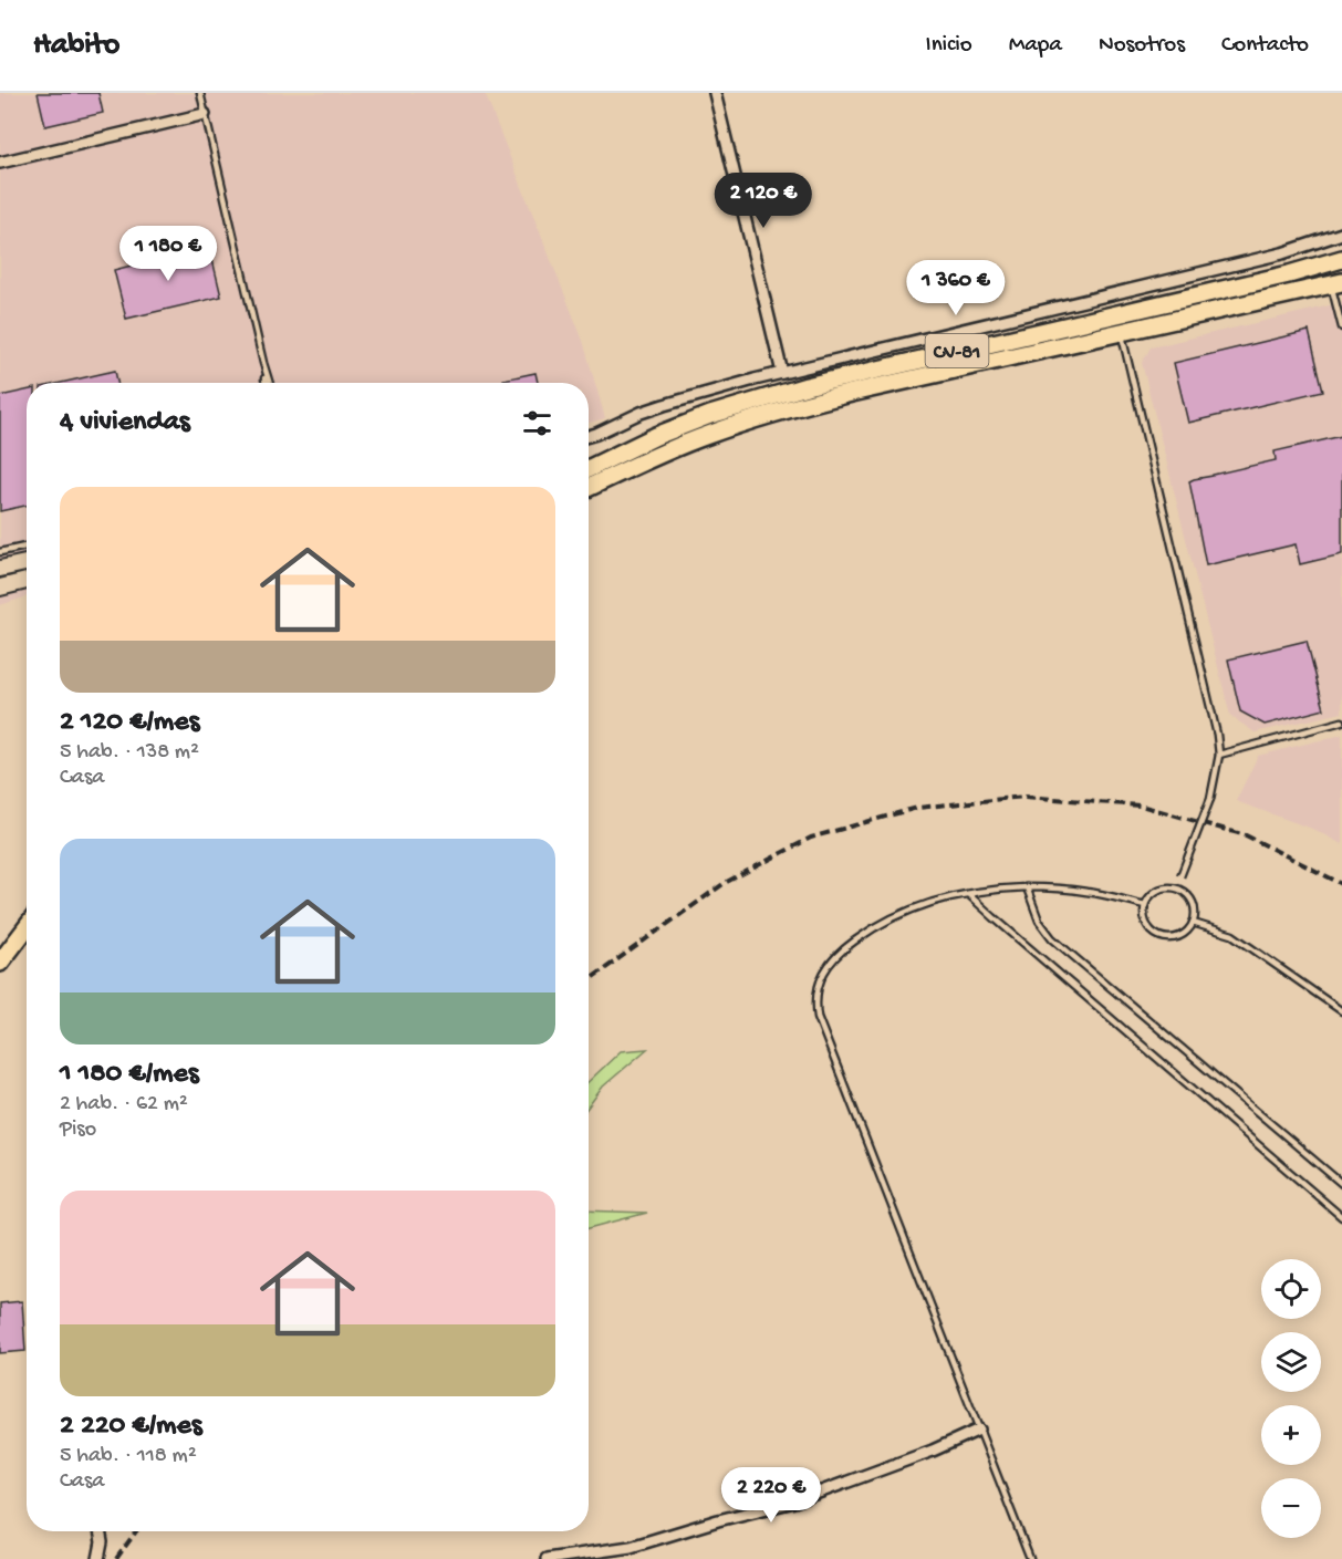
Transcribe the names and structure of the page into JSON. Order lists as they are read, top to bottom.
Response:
{
  "streets": {
    "main road": ["CV-81"]
  },
  "page": {
    "header": "Habito",
    "nav": [
      "Inicio",
      "Mapa",
      "Nosotros",
      "Contacto"
    ],
    "price": [
      "2 120 €",
      "1 180 €",
      "1 360 €",
      "2 220 €"
    ],
    "heading": "4 viviendas",
    "list": [
      {
        "name": "2 120 €/mes",
        "note": "5 hab. · 138 m² · Casa"
      },
      {
        "name": "1 180 €/mes",
        "note": "2 hab. · 62 m² · Piso"
      },
      {
        "name": "2 220 €/mes",
        "note": "5 hab. · 118 m² · Casa"
      }
    ],
    "map_buttons": ["+", "−"]
  }
}
